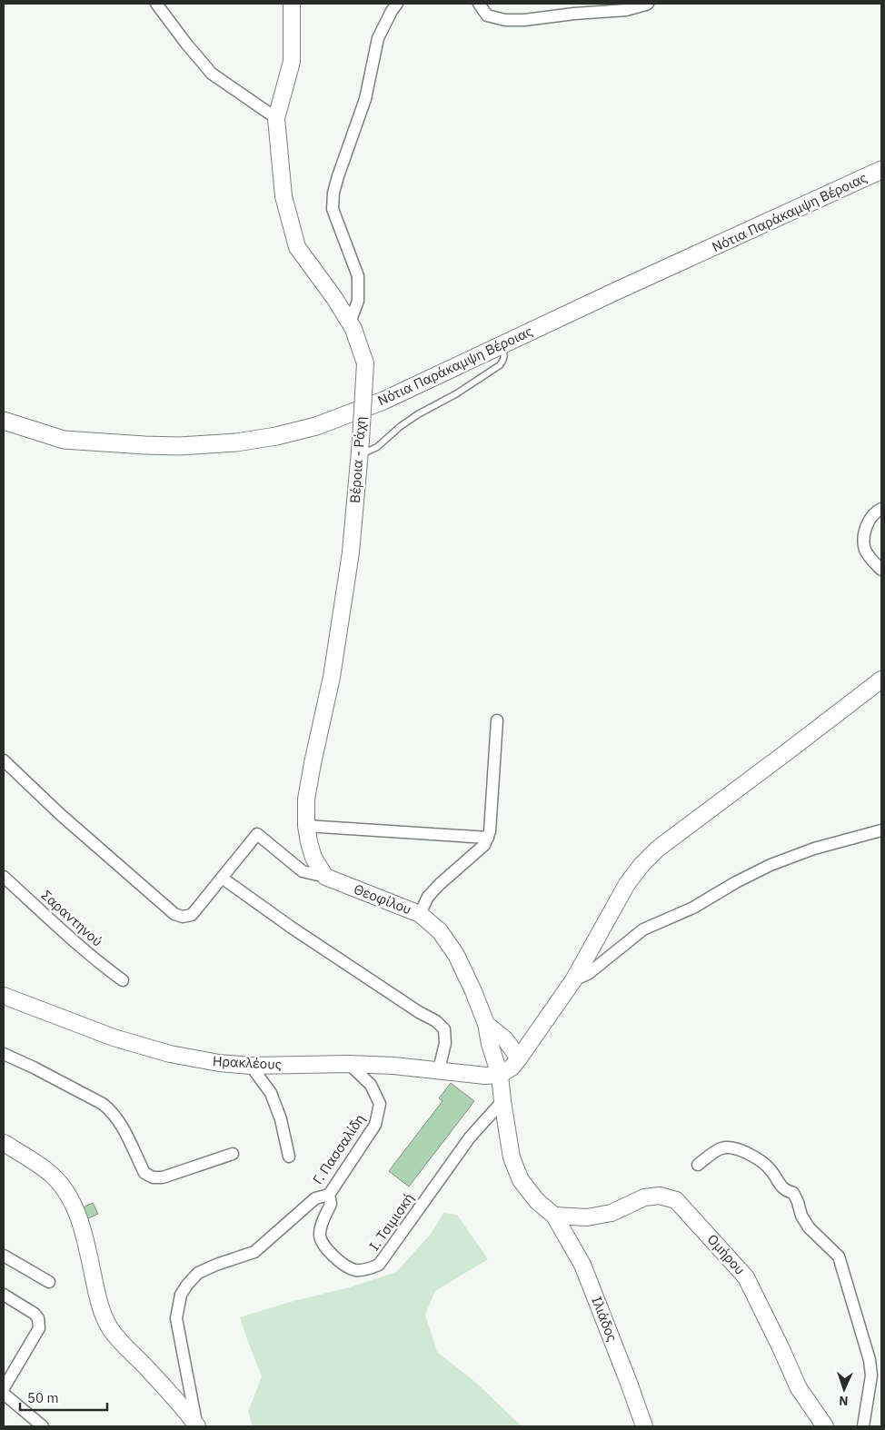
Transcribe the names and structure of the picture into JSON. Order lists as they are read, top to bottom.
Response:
{
  "streets": {
    "main road": ["Νότια Παράκαμψη Βέροιας"],
    "street": [
      "Βέροια - Ράχη",
      "Θεοφίλου",
      "Σαραντηνού",
      "Ηρακλέους",
      "Γ. Πασσαλίδη",
      "Ι. Τσιμισκή",
      "Ομήρου",
      "Ιλιάδος"
    ]
  },
  "crossings": [
    ["Βέροια - Ράχη", "Θεοφίλου"],
    ["Θεοφίλου", "Ηρακλέους"],
    ["Θεοφίλου", "Ι. Τσιμισκή"],
    ["Θεοφίλου", "Ιλιάδος"],
    ["Ηρακλέους", "Γ. Πασσαλίδη"],
    ["Γ. Πασσαλίδη", "Ι. Τσιμισκή"],
    ["Ι. Τσιμισκή", "Ιλιάδος"],
    ["Ομήρου", "Ιλιάδος"]
  ],
  "scale_bar": "50 m",
  "north": "bottom"
}
